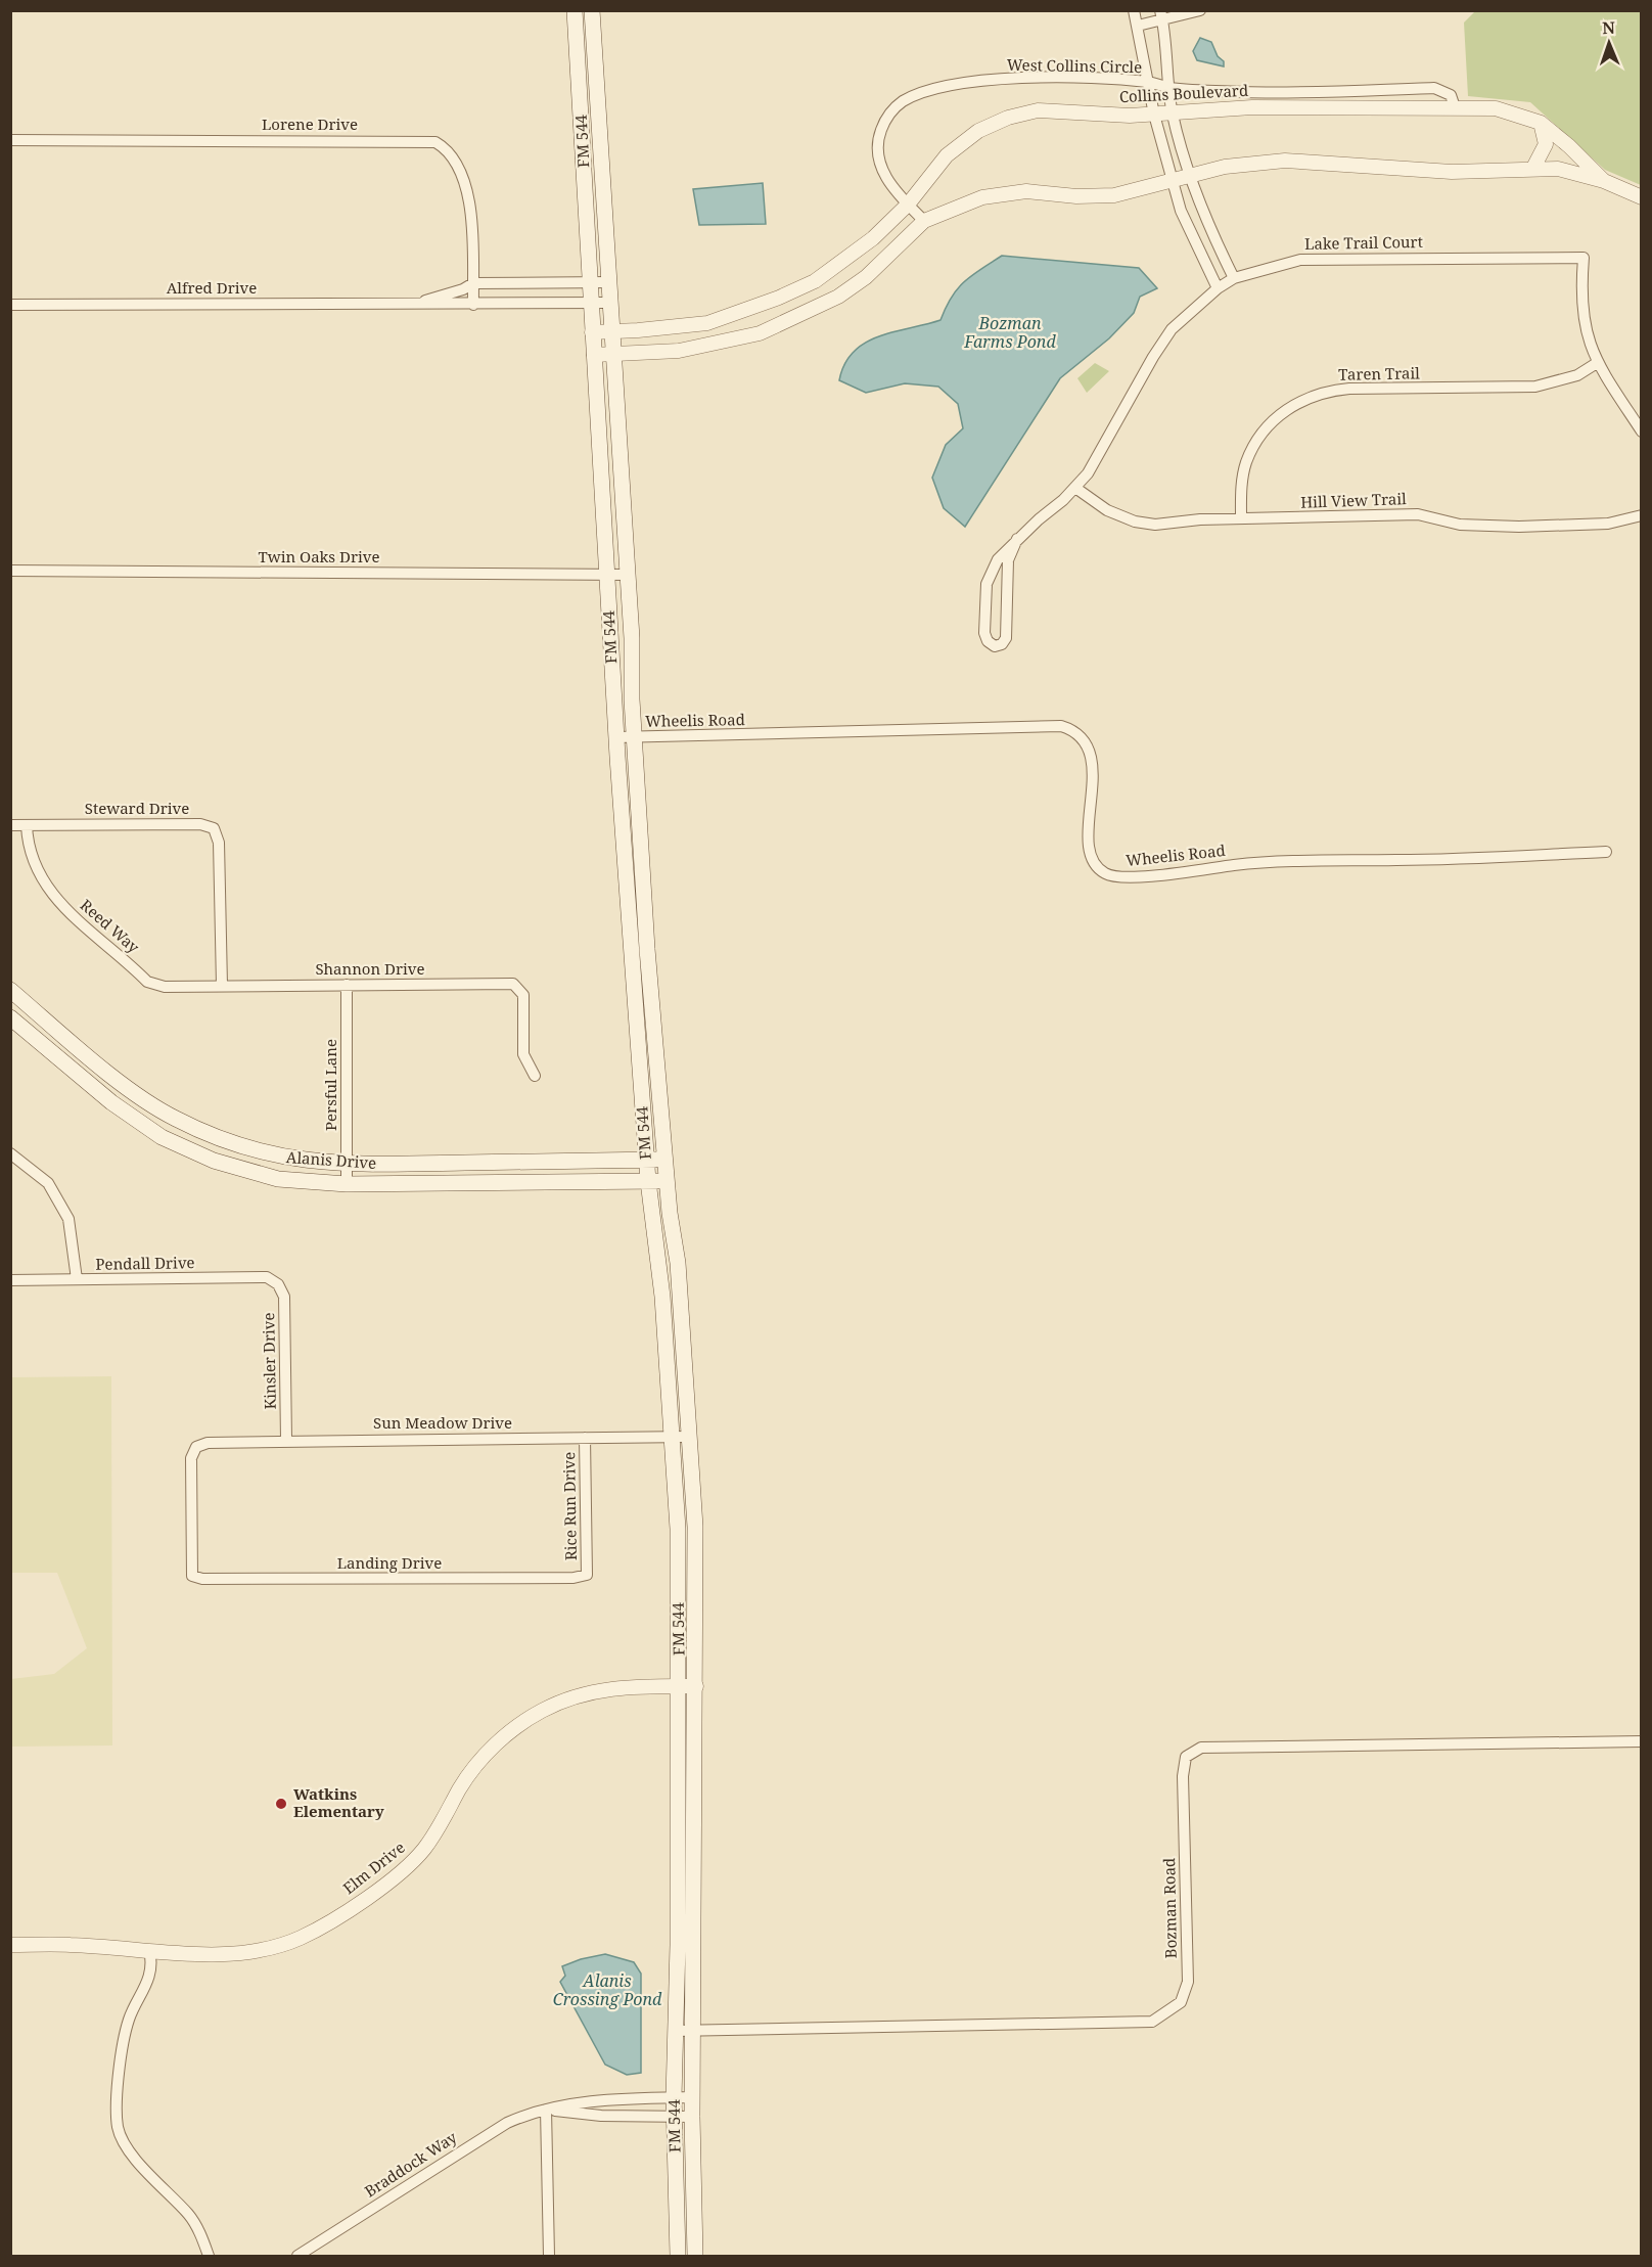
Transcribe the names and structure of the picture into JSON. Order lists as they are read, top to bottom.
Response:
{
  "streets": {
    "main road": ["FM 544", "Alanis Drive"],
    "street": [
      "West Collins Circle",
      "Collins Boulevard",
      "Lorene Drive",
      "Lake Trail Court",
      "Alfred Drive",
      "Taren Trail",
      "Hill View Trail",
      "Twin Oaks Drive",
      "Wheelis Road",
      "Steward Drive",
      "Reed Way",
      "Shannon Drive",
      "Persful Lane",
      "Pendall Drive",
      "Kinsler Drive",
      "Sun Meadow Drive",
      "Rice Run Drive",
      "Landing Drive",
      "Elm Drive",
      "Bozman Road",
      "Braddock Way"
    ]
  },
  "crossings": [
    ["West Collins Circle", "Collins Boulevard"],
    ["Collins Boulevard", "FM 544"],
    ["Lorene Drive", "Alfred Drive"],
    ["FM 544", "Alfred Drive"],
    ["FM 544", "Twin Oaks Drive"],
    ["FM 544", "Wheelis Road"],
    ["FM 544", "Alanis Drive"],
    ["FM 544", "Sun Meadow Drive"],
    ["FM 544", "Elm Drive"],
    ["FM 544", "Bozman Road"],
    ["FM 544", "Braddock Way"],
    ["Lake Trail Court", "Taren Trail"],
    ["Lake Trail Court", "Hill View Trail"],
    ["Taren Trail", "Hill View Trail"],
    ["Steward Drive", "Reed Way"],
    ["Steward Drive", "Shannon Drive"],
    ["Reed Way", "Shannon Drive"],
    ["Shannon Drive", "Persful Lane"],
    ["Persful Lane", "Alanis Drive"],
    ["Pendall Drive", "Kinsler Drive"],
    ["Kinsler Drive", "Sun Meadow Drive"],
    ["Sun Meadow Drive", "Rice Run Drive"],
    ["Sun Meadow Drive", "Landing Drive"],
    ["Rice Run Drive", "Landing Drive"]
  ],
  "water": ["Bozman Farms Pond", "Alanis Crossing Pond"],
  "places": ["Watkins Elementary"],
  "north": "top"
}
